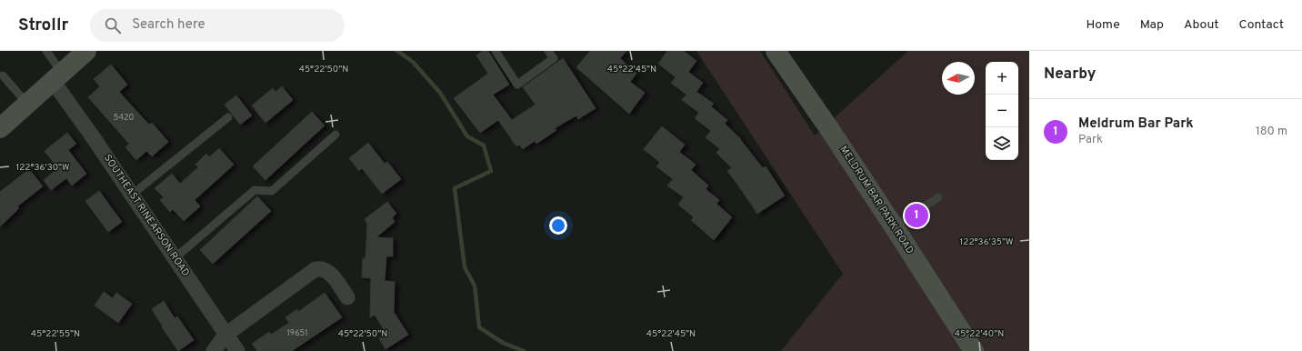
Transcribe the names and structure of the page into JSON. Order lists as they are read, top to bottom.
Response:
{
  "streets": {
    "street": ["MELDRUM BAR PARK ROAD", "SOUTHEAST RINEARSON ROAD"]
  },
  "house_numbers": ["5420", "19651"],
  "north": "left",
  "page": {
    "header": "Strollr",
    "search": "Search here",
    "nav": [
      "Home",
      "Map",
      "About",
      "Contact"
    ],
    "heading": "Nearby",
    "map_buttons": ["+", "−"],
    "list": [
      {
        "mark": "1",
        "name": "Meldrum Bar Park",
        "note": "Park",
        "value": "180 m"
      }
    ],
    "pins": "1"
  },
  "coordinates": [
    "45°22'50\"N",
    "45°22'45\"N",
    "122°36'30\"W",
    "122°36'35\"W",
    "45°22'55\"N",
    "45°22'40\"N"
  ]
}
